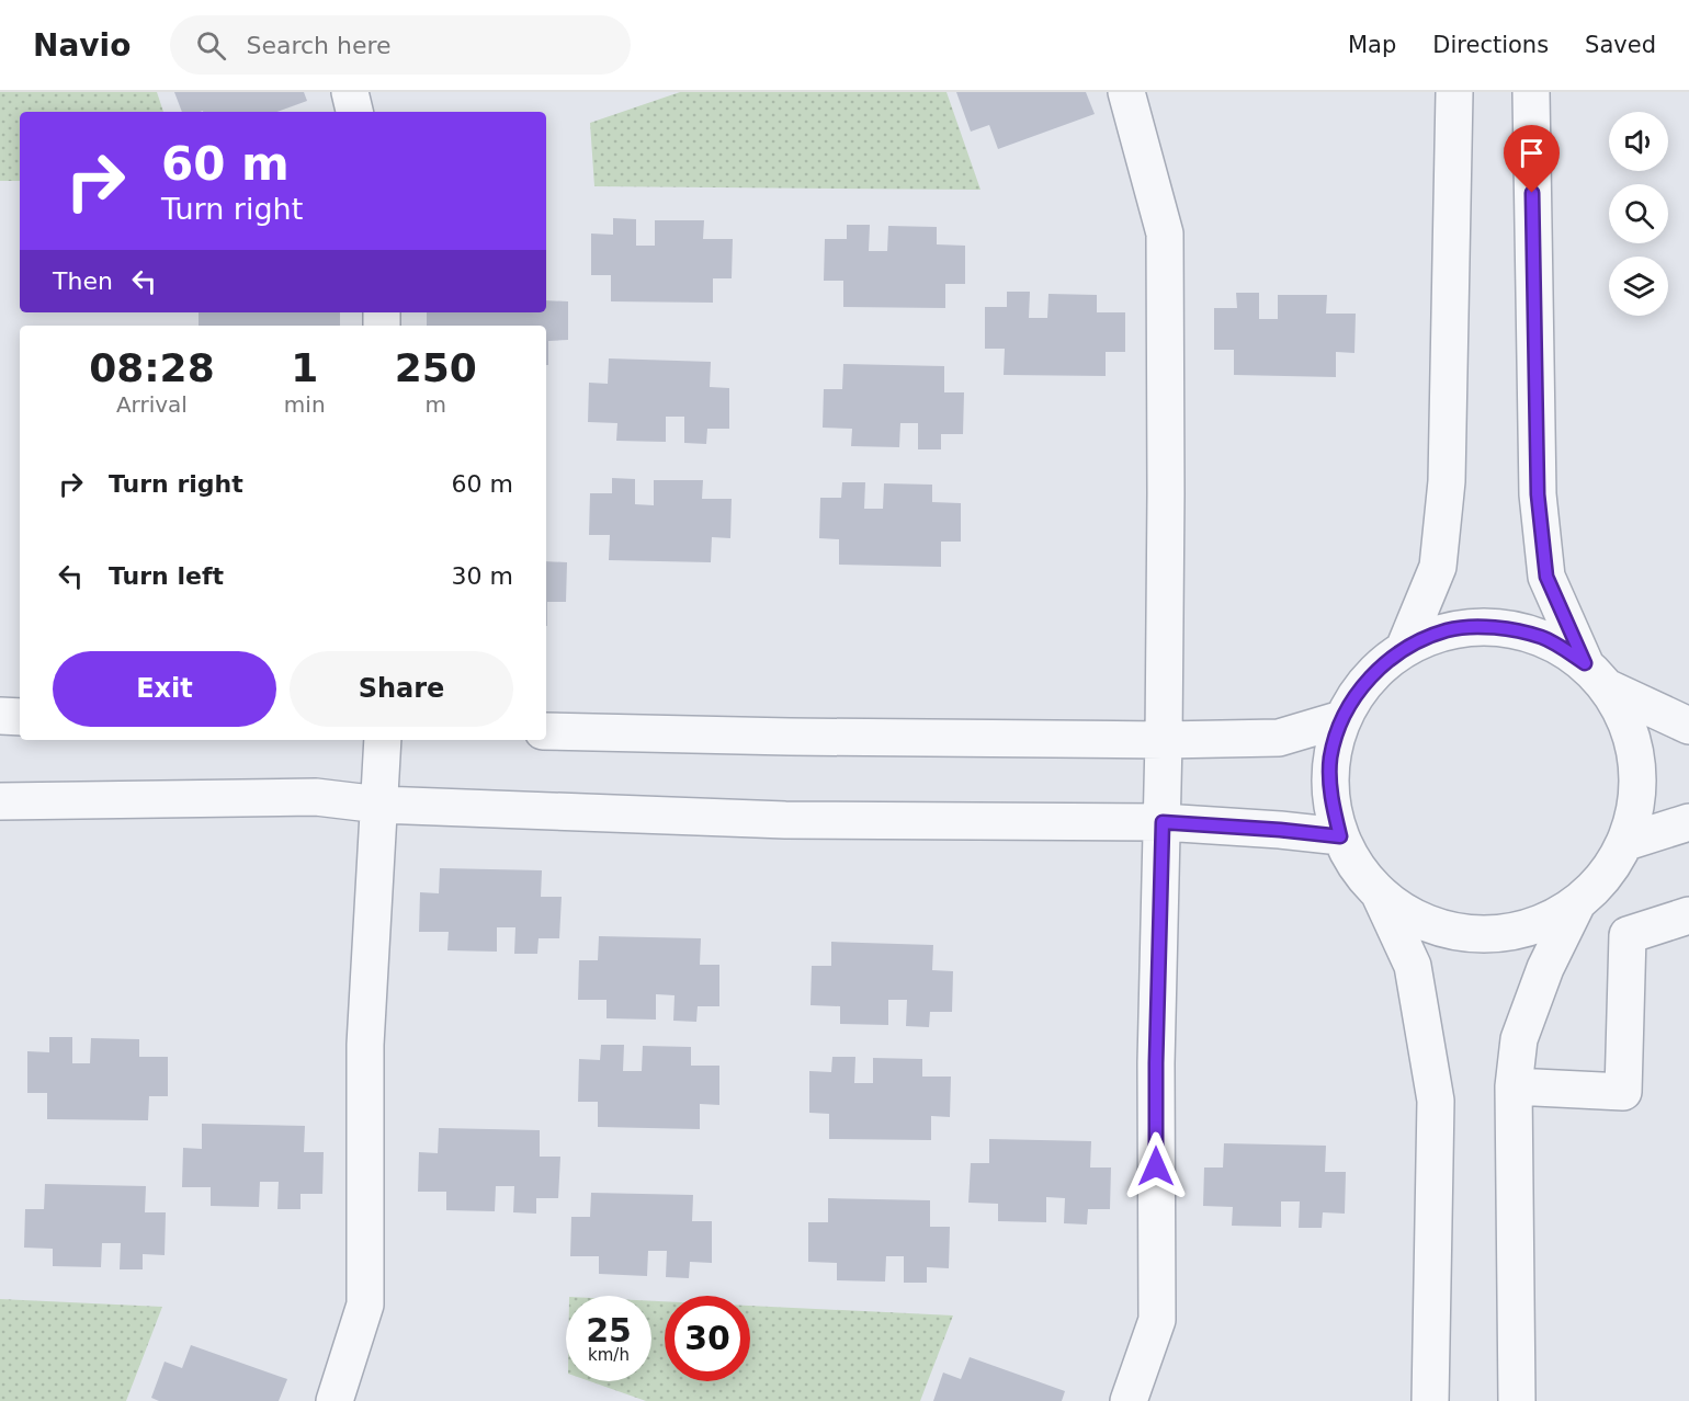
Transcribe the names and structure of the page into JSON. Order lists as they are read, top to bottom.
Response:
{
  "page": {
    "header": "Navio",
    "search": "Search here",
    "nav": ["Map", "Directions", "Saved"],
    "turn": ["60 m", "Turn right"],
    "then": "Then",
    "eta": [
      "08:28",
      "Arrival",
      "1",
      "min",
      "250",
      "m"
    ],
    "list": [
      {
        "name": "Turn right",
        "value": "60 m"
      },
      {
        "name": "Turn left",
        "value": "30 m"
      }
    ],
    "buttons": ["Exit", "Share"],
    "speed": "25 km/h",
    "limit": "30"
  }
}
